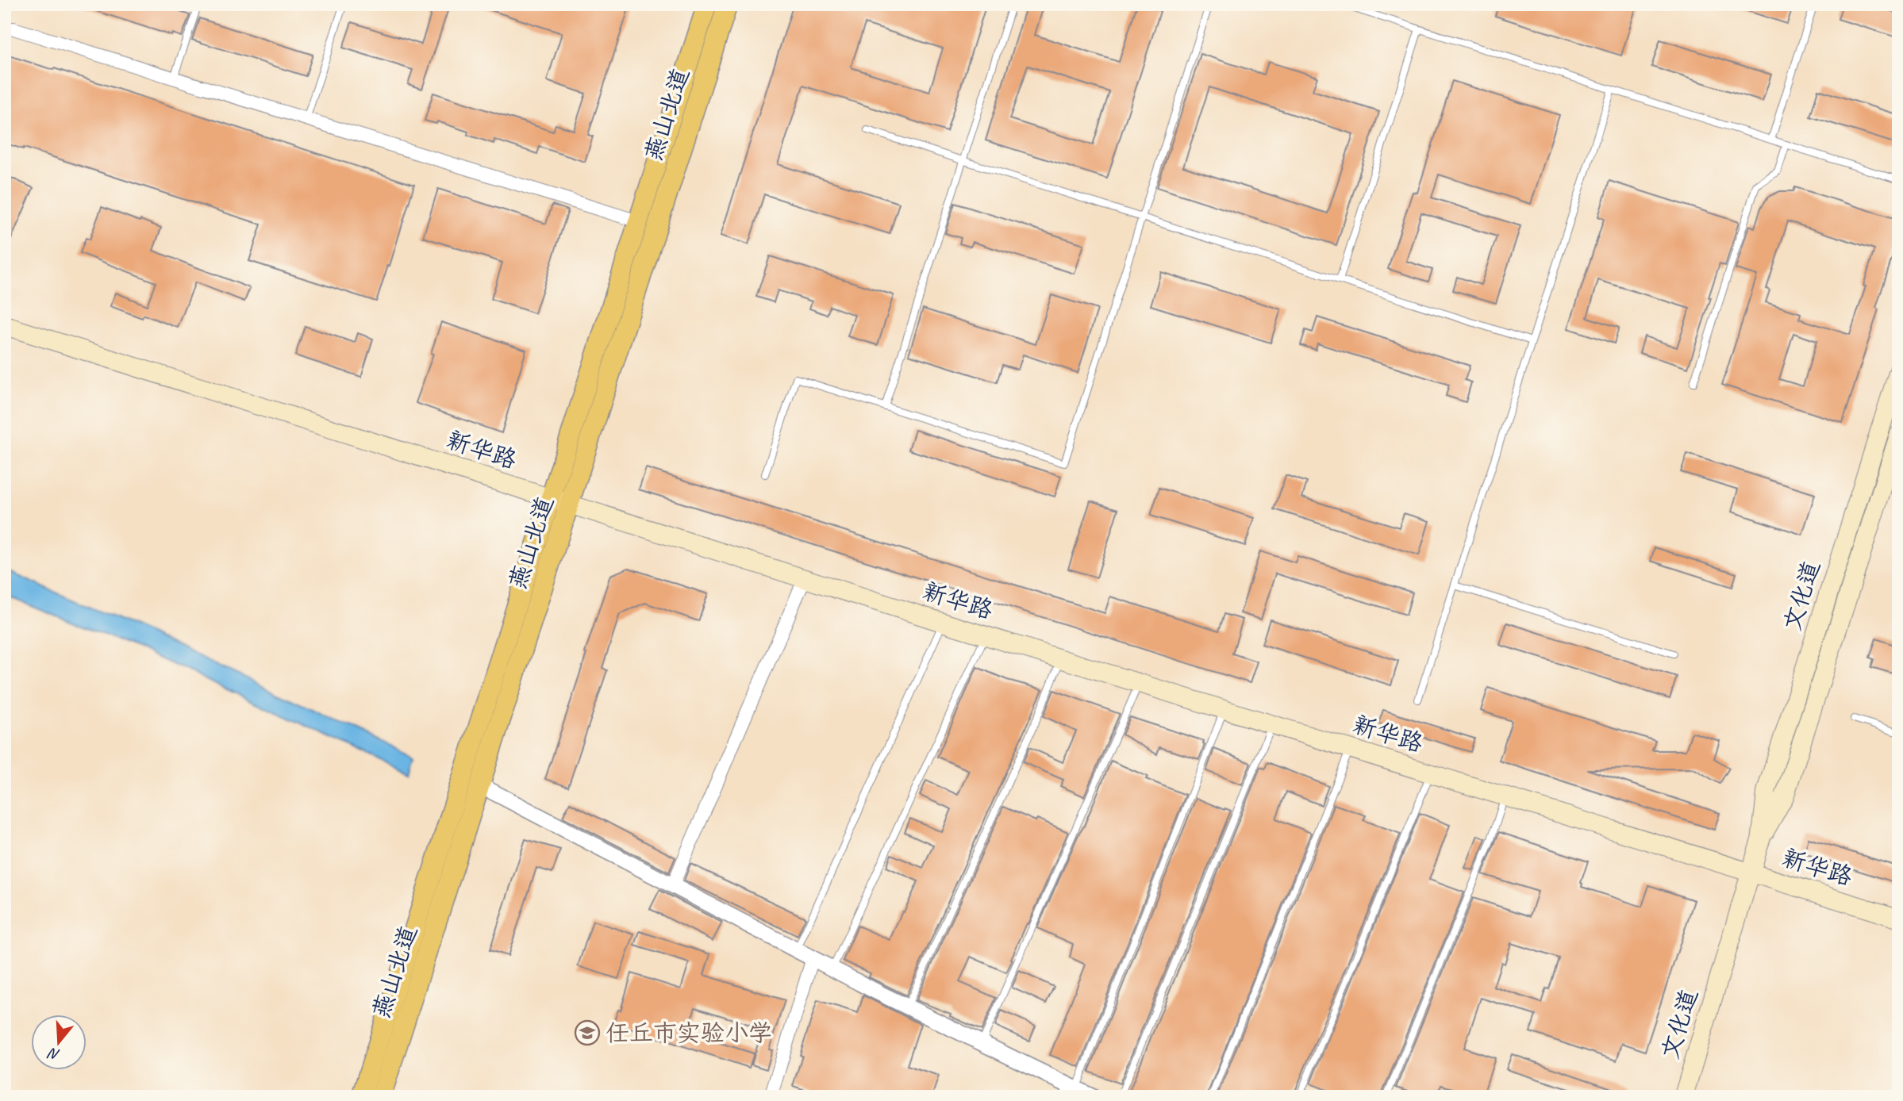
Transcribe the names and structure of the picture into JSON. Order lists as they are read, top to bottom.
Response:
{
  "streets": {
    "main road": ["燕山北道", "新华路", "文化道"]
  },
  "crossings": [
    ["燕山北道", "新华路"],
    ["新华路", "文化道"]
  ],
  "places": {
    "school or university": ["任丘市实验小学"]
  },
  "north": "bottom"
}
